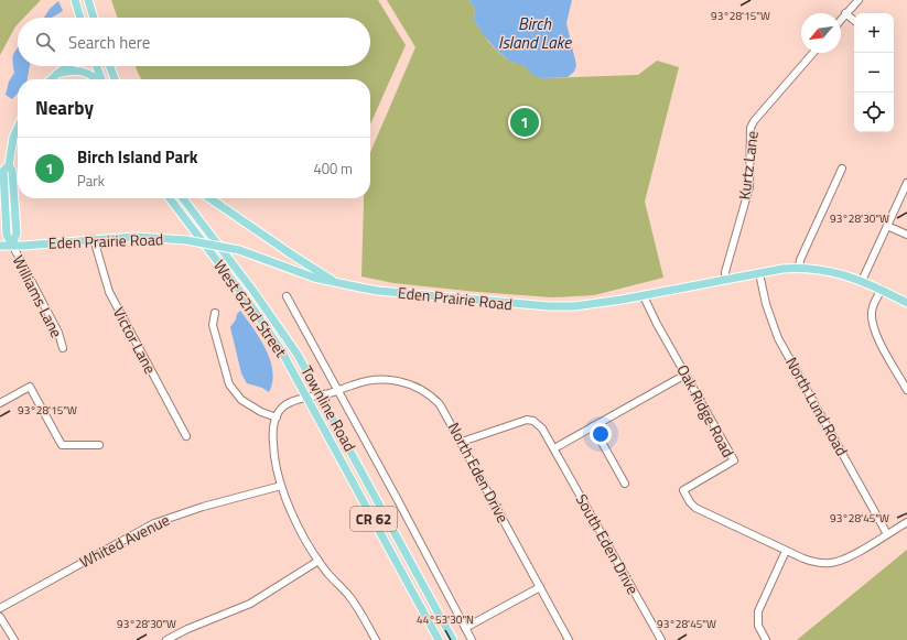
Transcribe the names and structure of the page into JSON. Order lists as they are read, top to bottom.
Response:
{
  "streets": {
    "main road": [
      "Eden Prairie Road",
      "West 62nd Street",
      "Townline Road",
      "CR 62"
    ],
    "street": [
      "Kurtz Lane",
      "Williams Lane",
      "Victor Lane",
      "North Lund Road",
      "Oak Ridge Road",
      "North Eden Drive",
      "Whited Avenue",
      "South Eden Drive"
    ]
  },
  "crossings": [
    ["Kurtz Lane", "Eden Prairie Road"],
    ["Eden Prairie Road", "Williams Lane"],
    ["Eden Prairie Road", "Victor Lane"],
    ["Eden Prairie Road", "North Lund Road"],
    ["Eden Prairie Road", "Oak Ridge Road"],
    ["West 62nd Street", "North Eden Drive"],
    ["Townline Road", "North Eden Drive"],
    ["North Eden Drive", "South Eden Drive"]
  ],
  "water": ["Birch Island Lake"],
  "north": "bottom left",
  "page": {
    "map_buttons": ["+", "−"],
    "search": "Search here",
    "heading": "Nearby",
    "pins": "1",
    "list": [
      {
        "mark": "1",
        "name": "Birch Island Park",
        "note": "Park",
        "value": "400 m"
      }
    ]
  },
  "coordinates": [
    "93°28'15\"W",
    "93°28'30\"W",
    "93°28'45\"W",
    "44°53'30\"N"
  ]
}
